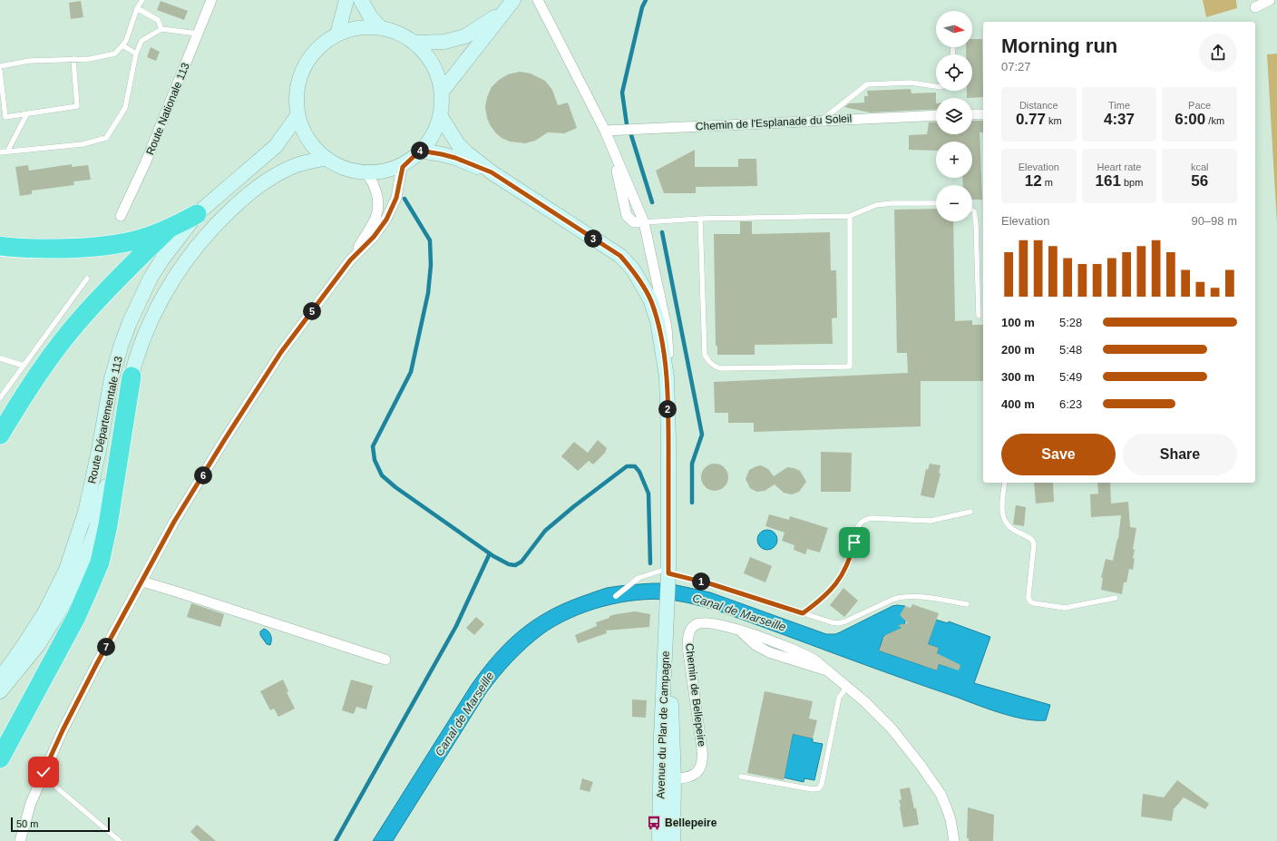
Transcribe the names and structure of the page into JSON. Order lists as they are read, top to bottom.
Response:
{
  "streets": {
    "main road": ["Route Départementale 113", "Avenue du Plan de Campagne"],
    "street": ["Route Nationale 113", "Chemin de l'Esplanade du Soleil", "Chemin de Bellepeire"]
  },
  "crossings": [
    ["Chemin de Bellepeire", "Avenue du Plan de Campagne"]
  ],
  "water": ["Canal de Marseille"],
  "places": {
    "bus stop": ["Bellepeire"]
  },
  "scale_bar": "50 m",
  "north": "right",
  "page": {
    "map_buttons": ["+", "−"],
    "heading": ["Morning run", "07:27"],
    "stats": [
      ["Distance", "0.77 km"],
      ["Time", "4:37"],
      ["Pace", "6:00 /km"],
      ["Elevation", "12 m"],
      ["Heart rate", "161 bpm"],
      ["kcal", "56"]
    ],
    "pins": [
      "4",
      "3",
      "5",
      "2",
      "6",
      "1",
      "7"
    ],
    "chart": ["Elevation", "90–98 m"],
    "list": [
      {
        "name": "100 m",
        "note": "5:28"
      },
      {
        "name": "200 m",
        "note": "5:48"
      },
      {
        "name": "300 m",
        "note": "5:49"
      },
      {
        "name": "400 m",
        "note": "6:23"
      }
    ],
    "buttons": ["Save", "Share"],
    "scale": "50 m"
  }
}
